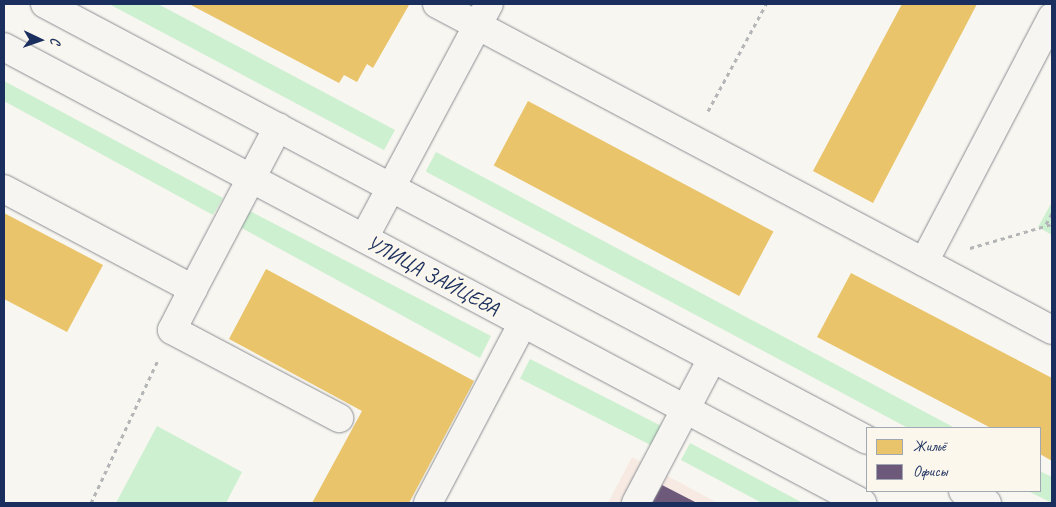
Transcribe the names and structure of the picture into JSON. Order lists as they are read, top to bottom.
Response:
{
  "streets": {
    "street": ["УЛИЦА ЗАЙЦЕВА"]
  },
  "legend": ["Жильё", "Офисы"],
  "north": "right"
}
